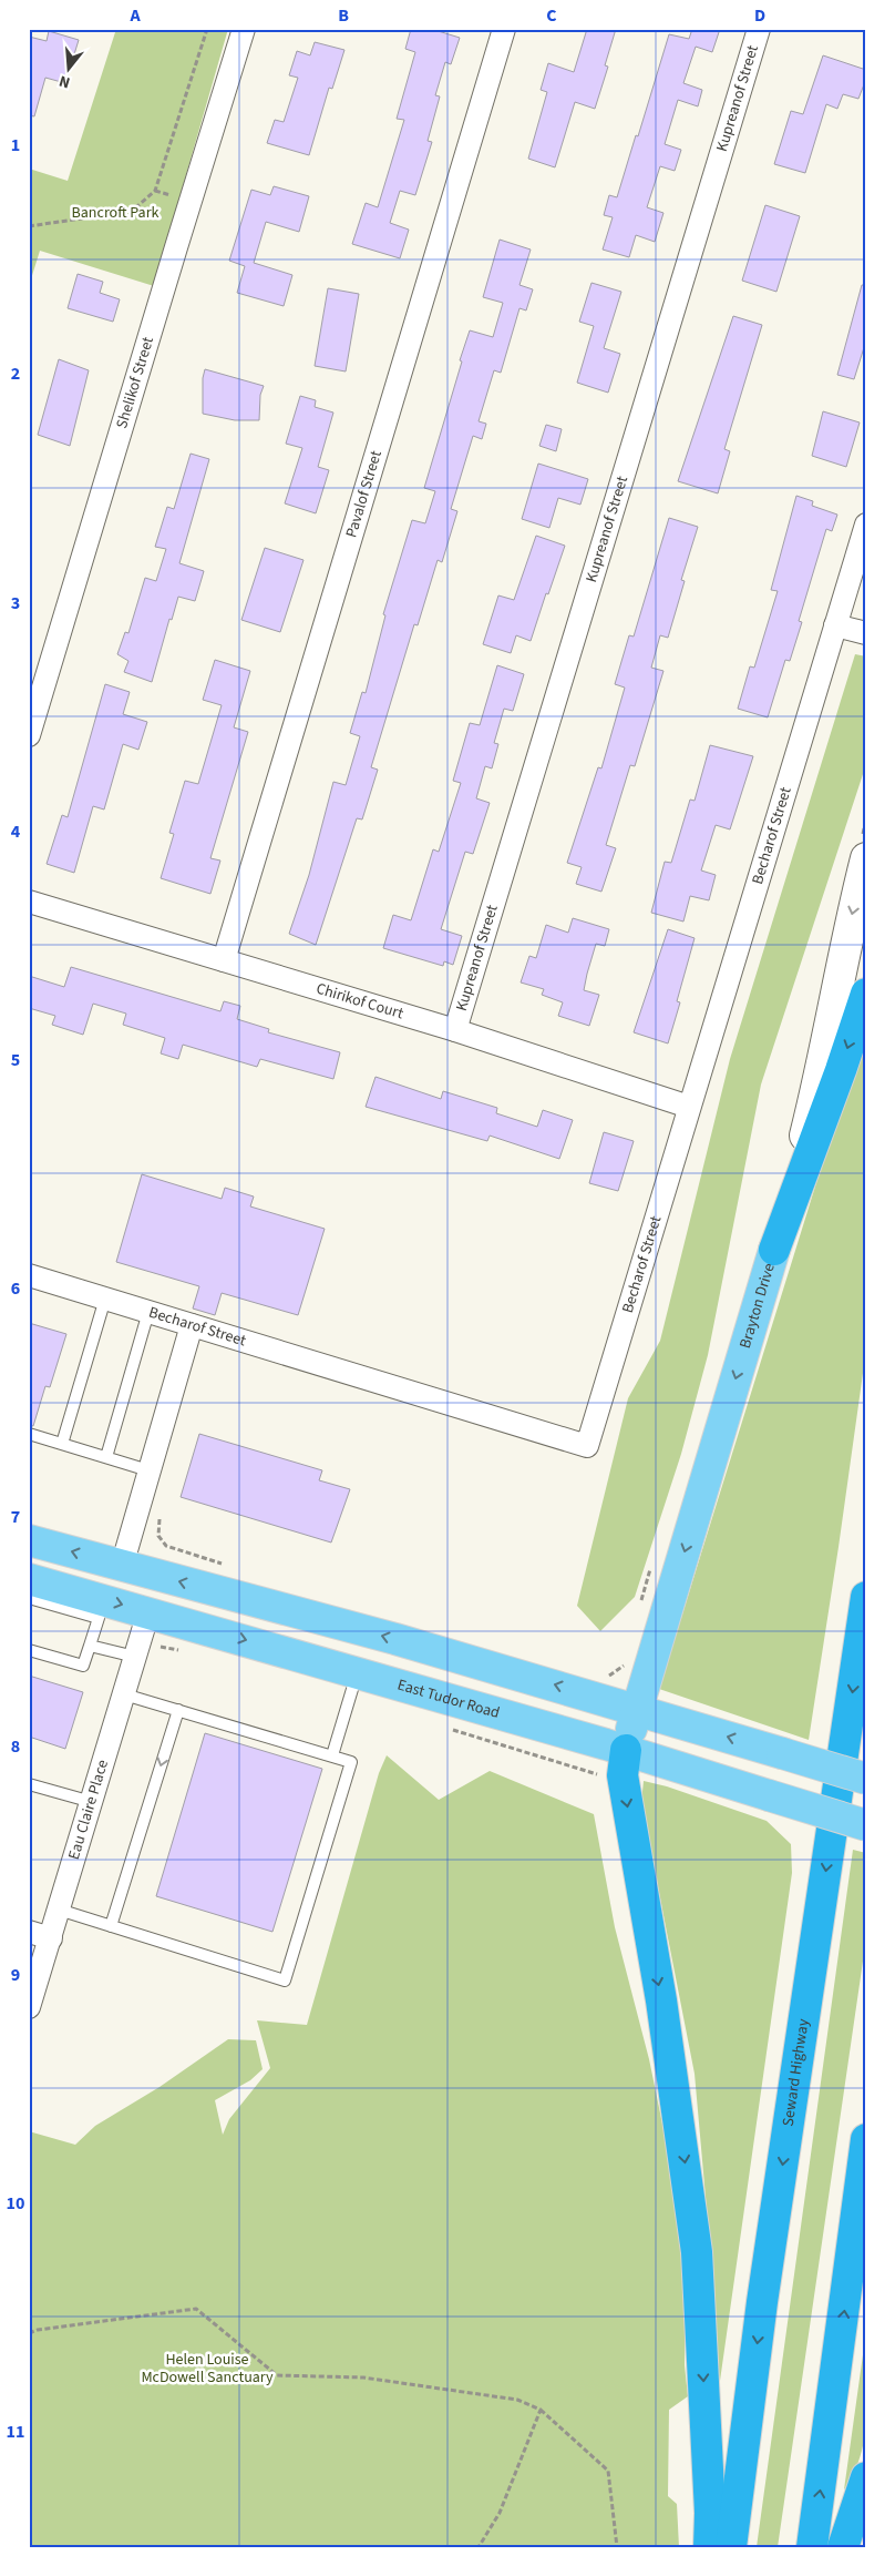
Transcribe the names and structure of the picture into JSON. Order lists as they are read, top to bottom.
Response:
{
  "streets": {
    "highway": ["Seward Highway"],
    "main road": ["Brayton Drive", "East Tudor Road"],
    "street": [
      "Kupreanof Street",
      "Shelikof Street",
      "Pavalof Street",
      "Becharof Street",
      "Chirikof Court",
      "Eau Claire Place"
    ]
  },
  "crossings": [
    ["Kupreanof Street", "Chirikof Court"],
    ["Pavalof Street", "Chirikof Court"],
    ["Becharof Street", "Chirikof Court"],
    ["Brayton Drive", "East Tudor Road"],
    ["East Tudor Road", "Eau Claire Place"]
  ],
  "one_way": ["Brayton Drive"],
  "parks": ["Bancroft Park", "Helen Louise McDowell Sanctuary"],
  "north": "bottom",
  "grid": {
    "columns": [
      "A",
      "B",
      "C",
      "D"
    ],
    "rows": [
      "1",
      "2",
      "3",
      "4",
      "5",
      "6",
      "7",
      "8",
      "9",
      "10",
      "11"
    ]
  }
}
